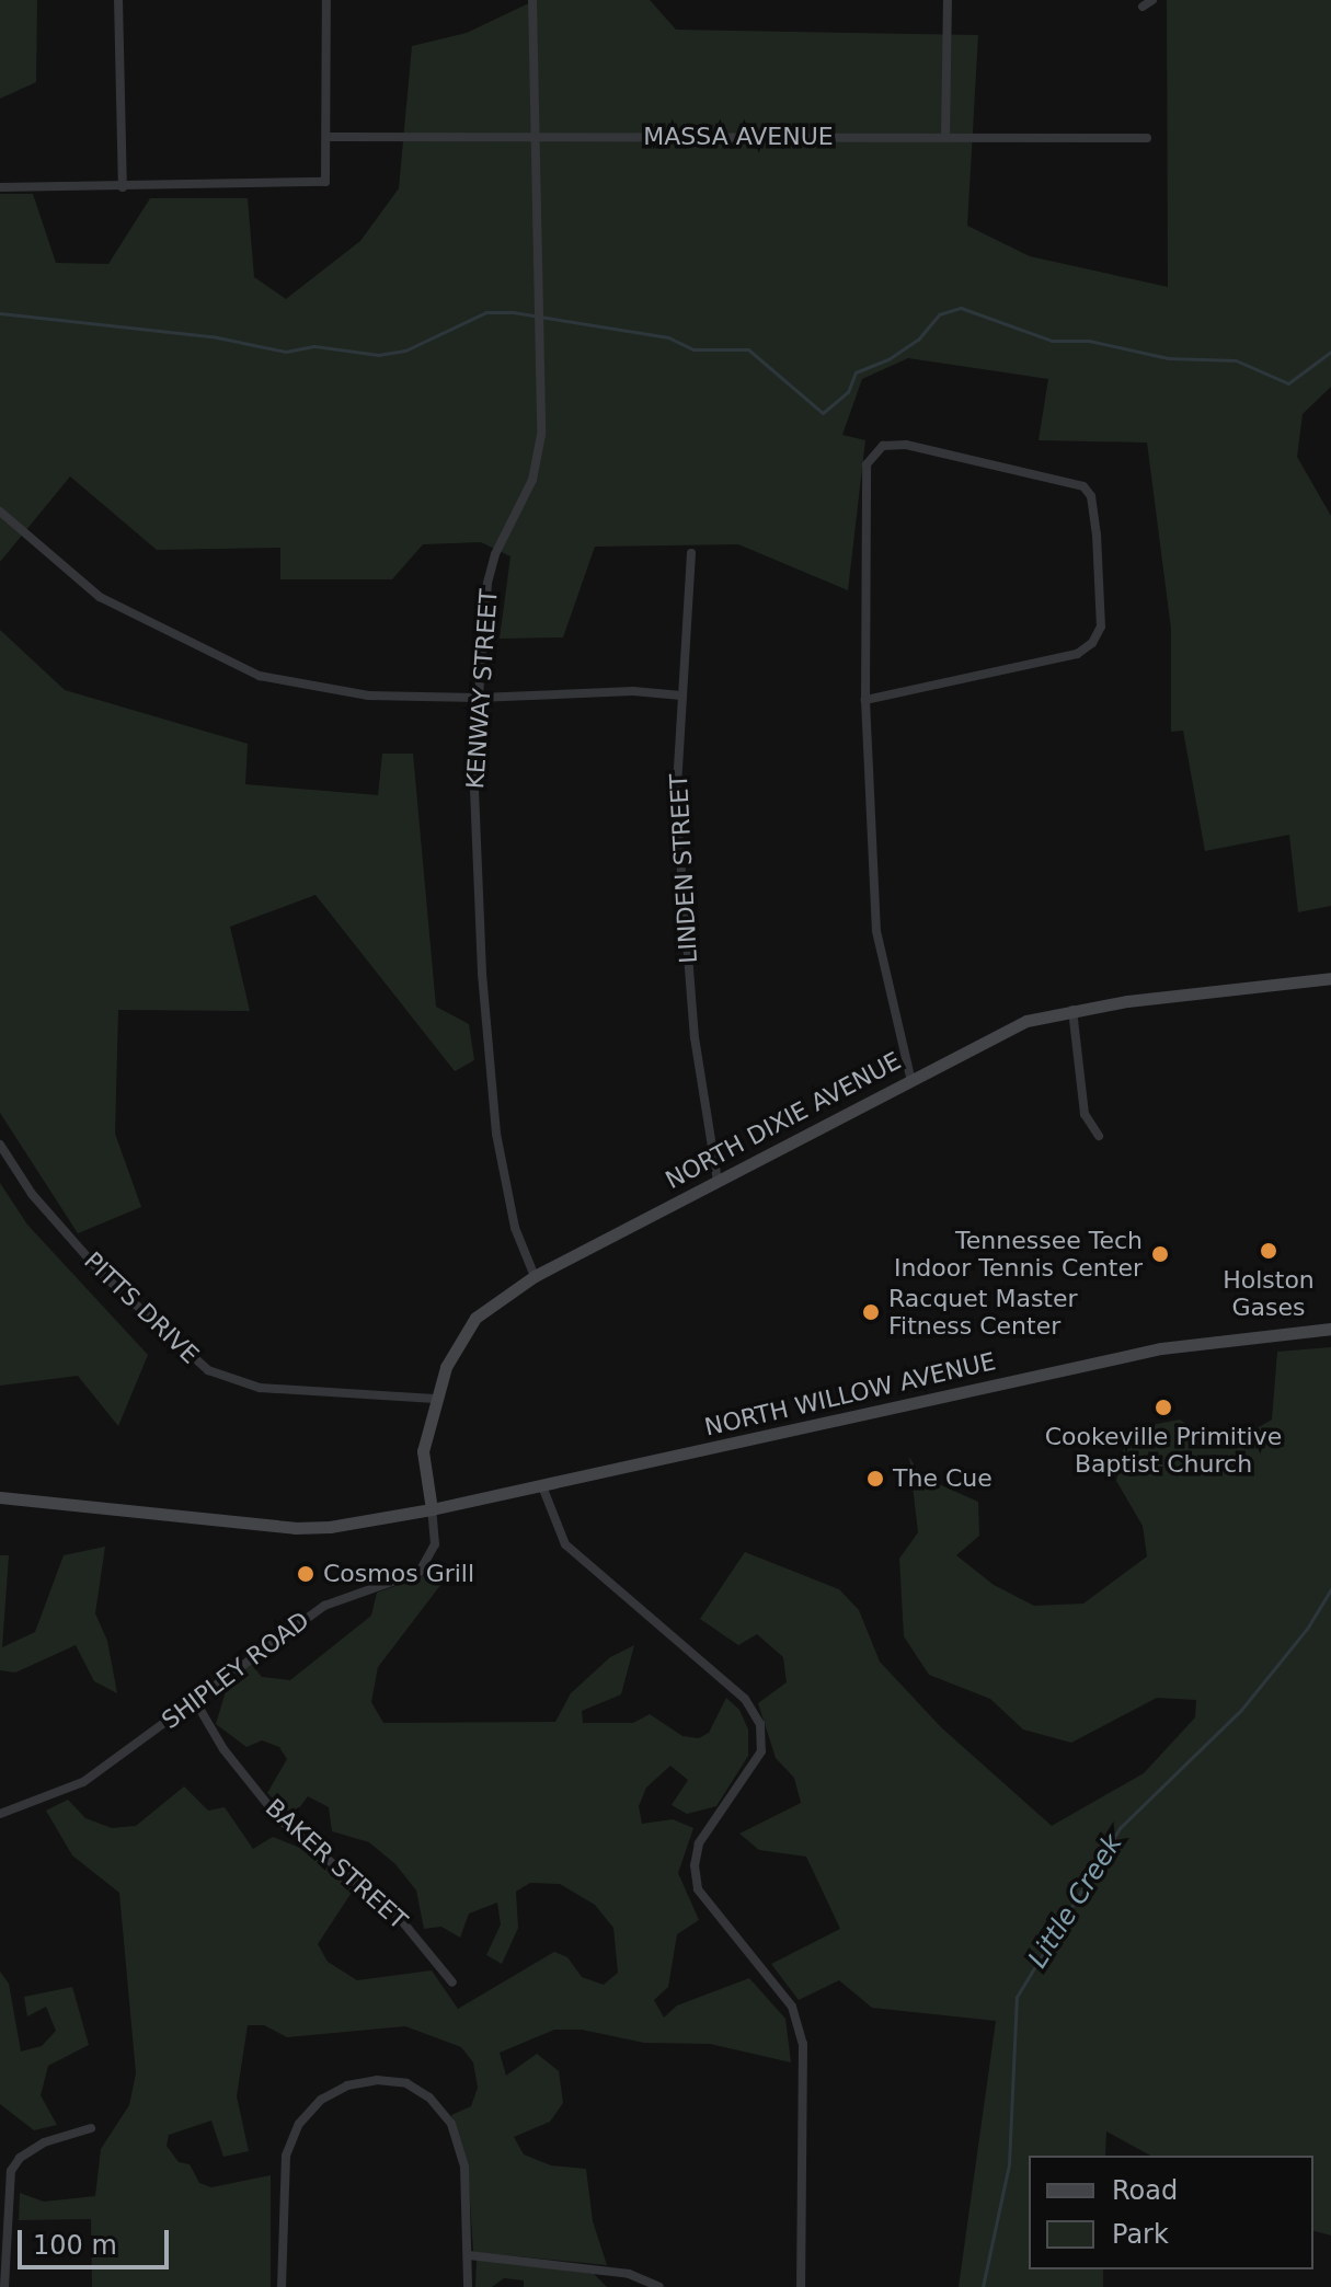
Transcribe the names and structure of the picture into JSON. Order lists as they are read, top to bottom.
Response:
{
  "streets": {
    "main road": ["NORTH DIXIE AVENUE", "NORTH WILLOW AVENUE"],
    "street": [
      "MASSA AVENUE",
      "KENWAY STREET",
      "LINDEN STREET",
      "PITTS DRIVE",
      "SHIPLEY ROAD",
      "BAKER STREET"
    ]
  },
  "crossings": [
    ["MASSA AVENUE", "KENWAY STREET"],
    ["KENWAY STREET", "NORTH DIXIE AVENUE"],
    ["LINDEN STREET", "NORTH DIXIE AVENUE"],
    ["NORTH DIXIE AVENUE", "PITTS DRIVE"],
    ["NORTH DIXIE AVENUE", "NORTH WILLOW AVENUE"],
    ["NORTH DIXIE AVENUE", "SHIPLEY ROAD"],
    ["NORTH WILLOW AVENUE", "SHIPLEY ROAD"],
    ["SHIPLEY ROAD", "BAKER STREET"]
  ],
  "water": ["Little Creek"],
  "places": [
    "Holston Gases",
    "Tennessee Tech Indoor Tennis Center",
    "Racquet Master Fitness Center",
    "Cookeville Primitive Baptist Church",
    "The Cue",
    "Cosmos Grill"
  ],
  "legend": ["Road", "Park"],
  "scale_bar": "100 m"
}
